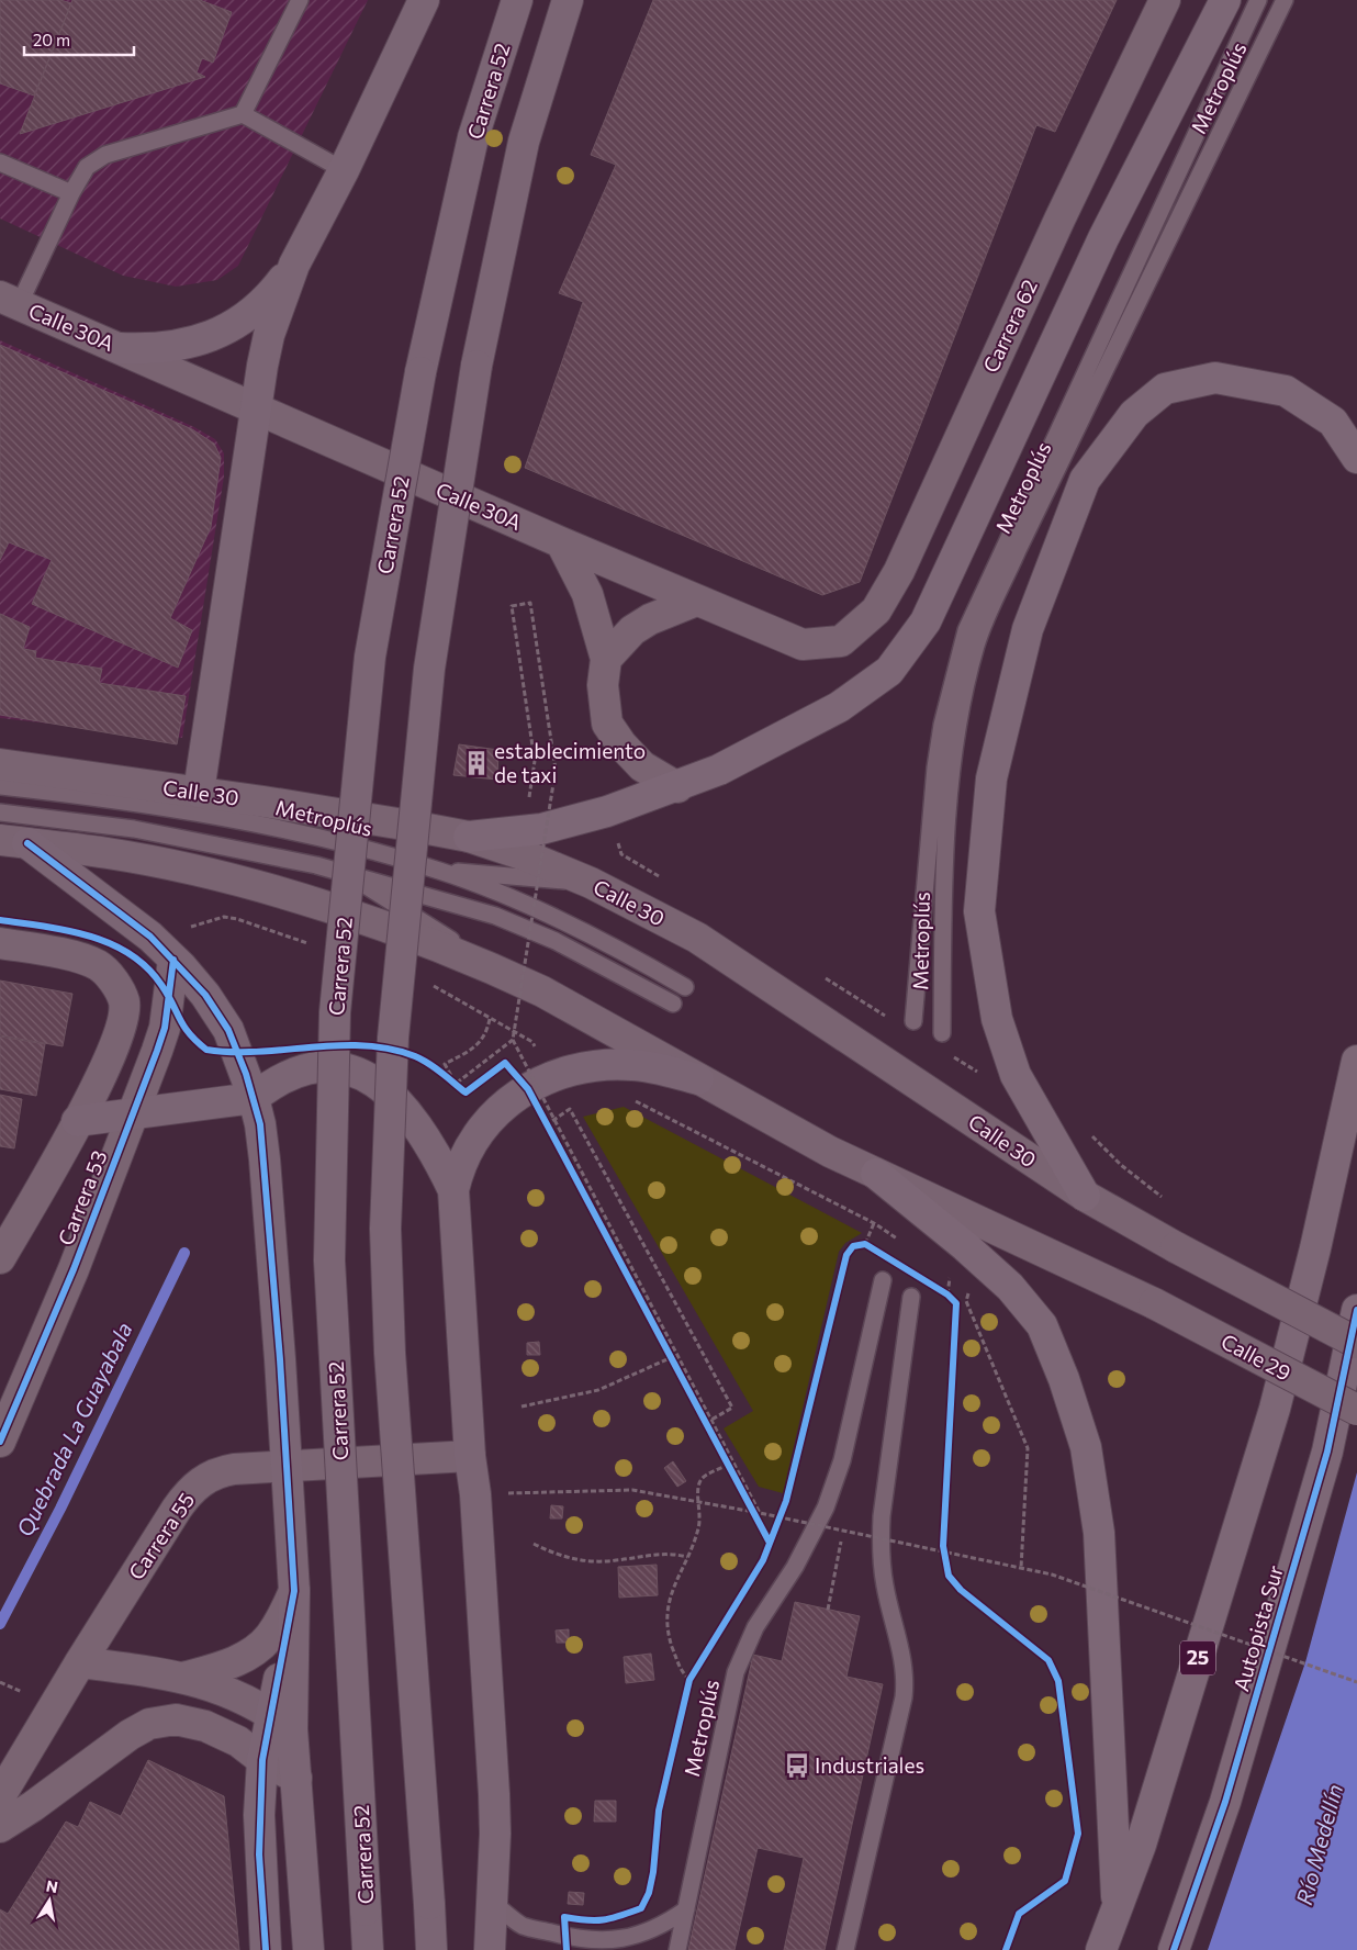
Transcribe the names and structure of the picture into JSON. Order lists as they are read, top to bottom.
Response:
{
  "streets": {
    "highway": ["Autopista Sur", "25"],
    "main road": ["Carrera 52"],
    "street": [
      "Carrera 62",
      "Calle 30A",
      "Calle 30",
      "Carrera 53",
      "Calle 29",
      "Carrera 55"
    ],
    "lane": ["Metroplús"]
  },
  "crossings": [
    ["Metroplús", "Calle 30"],
    ["Carrera 62", "Calle 30A"]
  ],
  "water": ["Quebrada La Guayabala", "Río Medellín"],
  "places": {
    "building": ["establecimiento de taxi"],
    "bus stop": ["Industriales"]
  },
  "scale_bar": "20 m",
  "north": "top"
}
